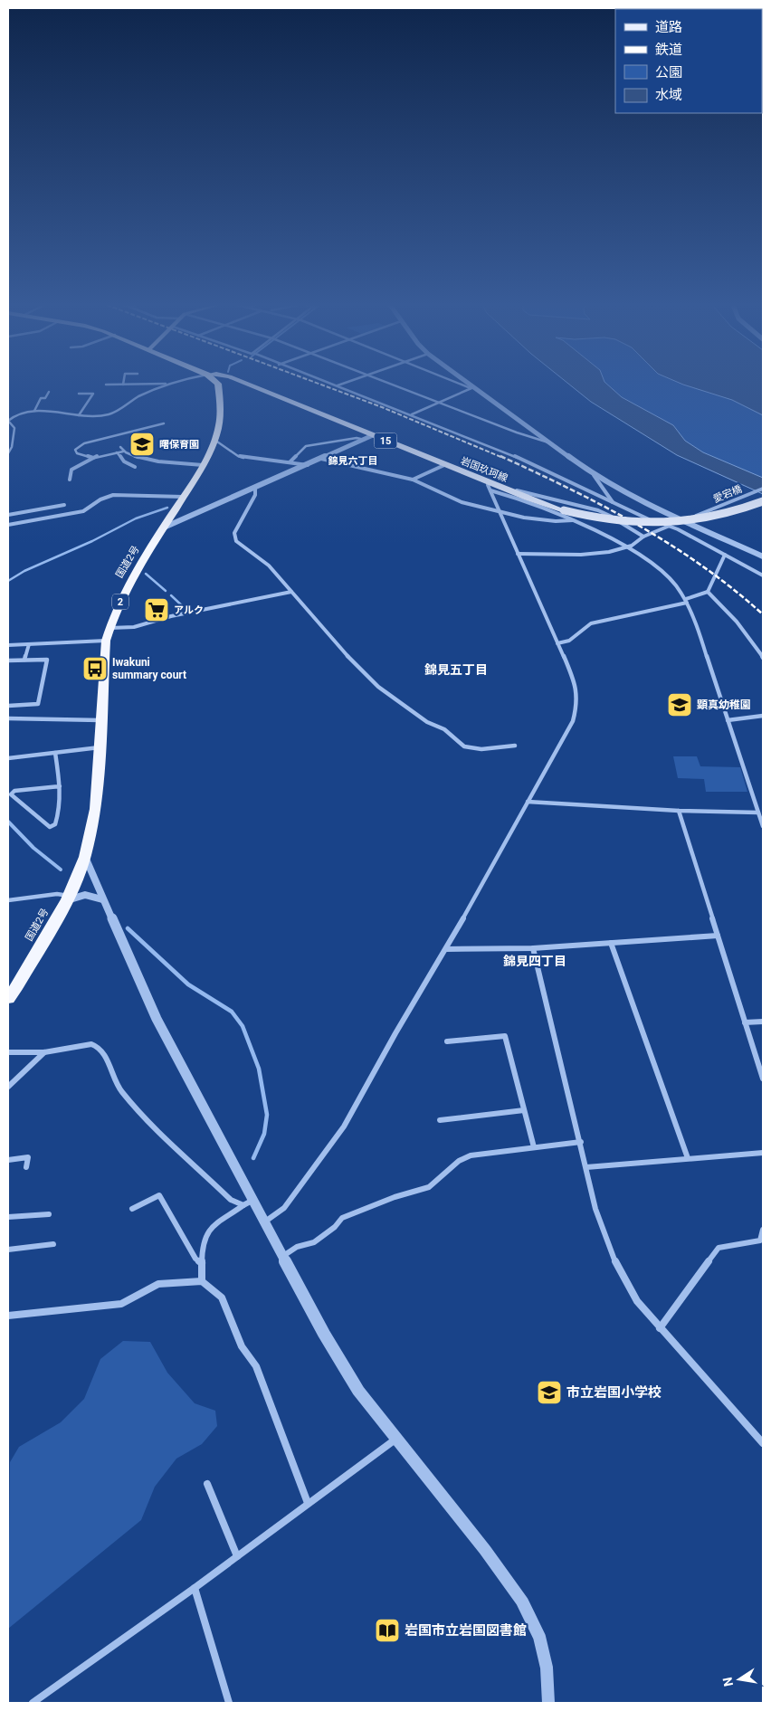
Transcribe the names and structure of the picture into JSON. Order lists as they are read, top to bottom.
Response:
{
  "streets": {
    "highway": ["国道2号", "2"],
    "main road": ["15", "岩国玖珂線"],
    "street": ["愛宕橋"]
  },
  "districts": ["錦見六丁目", "錦見五丁目", "錦見四丁目"],
  "places": {
    "school or university": ["曙保育園", "顕真幼稚園", "市立岩国小学校"],
    "supermarket": ["アルク"],
    "bus stop": ["Iwakuni summary court"],
    "library": ["岩国市立岩国図書館"]
  },
  "legend": [
    "道路",
    "鉄道",
    "公園",
    "水域"
  ],
  "north": "left"
}
